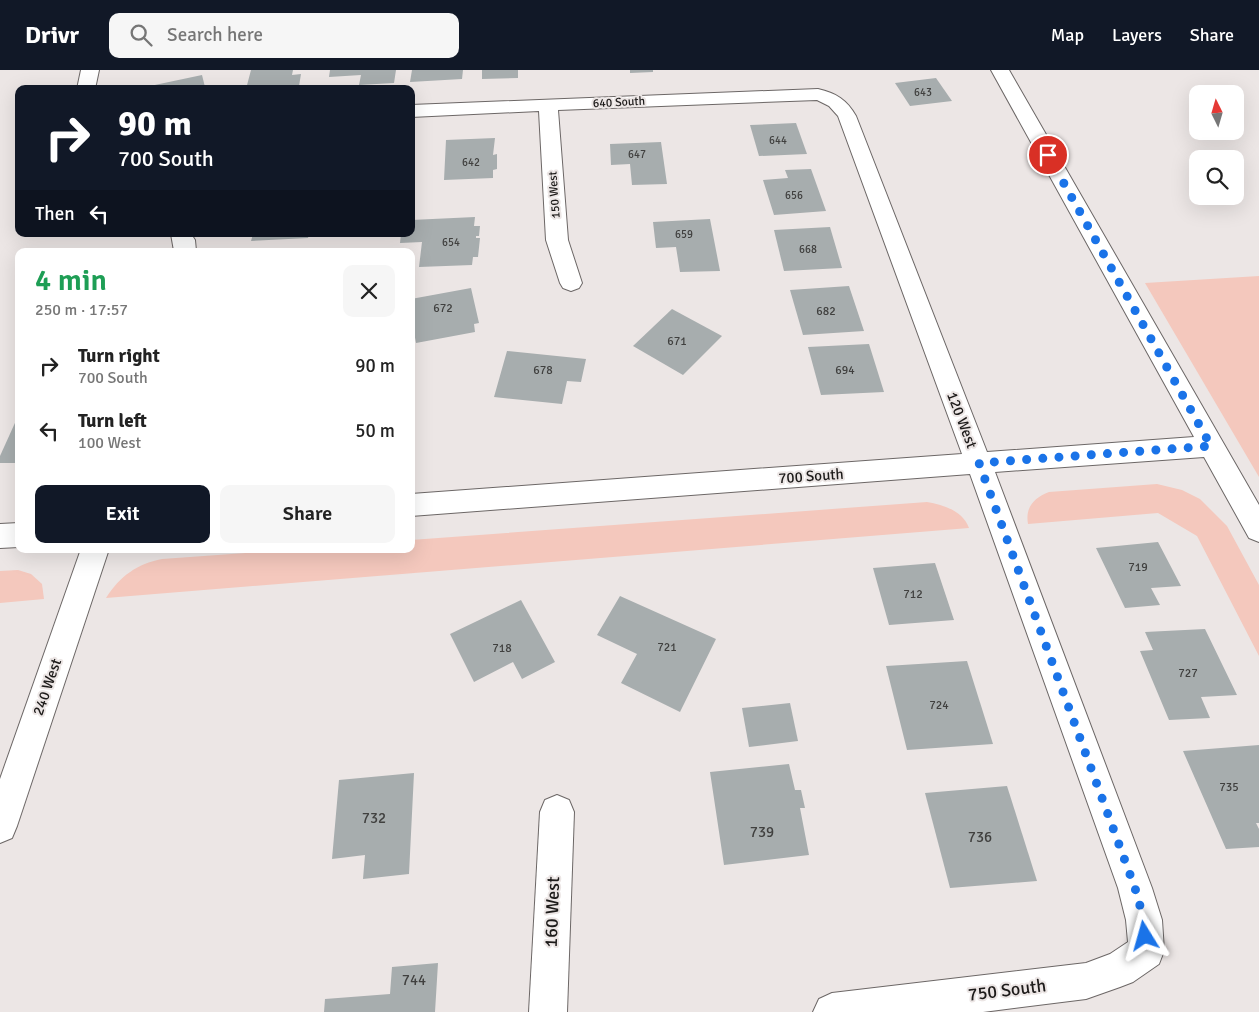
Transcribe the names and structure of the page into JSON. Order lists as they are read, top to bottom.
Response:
{
  "streets": {
    "street": [
      "640 South",
      "150 West",
      "120 West",
      "700 South",
      "240 West",
      "160 West",
      "750 South"
    ]
  },
  "crossings": [
    ["640 South", "150 West"],
    ["640 South", "120 West"],
    ["120 West", "700 South"],
    ["120 West", "750 South"]
  ],
  "house_numbers": [
    "643",
    "644",
    "647",
    "642",
    "656",
    "659",
    "654",
    "668",
    "672",
    "682",
    "671",
    "678",
    "694",
    "719",
    "712",
    "721",
    "718",
    "727",
    "724",
    "735",
    "732",
    "739",
    "736",
    "744"
  ],
  "north": "top",
  "page": {
    "header": "Drivr",
    "search": "Search here",
    "nav": ["Map", "Layers", "Share"],
    "turn": ["90 m", "700 South"],
    "then": "Then",
    "heading": ["4 min", "250 m · 17:57"],
    "list": [
      {
        "name": "Turn right",
        "note": "700 South",
        "value": "90 m"
      },
      {
        "name": "Turn left",
        "note": "100 West",
        "value": "50 m"
      }
    ],
    "buttons": ["Exit", "Share"]
  }
}
